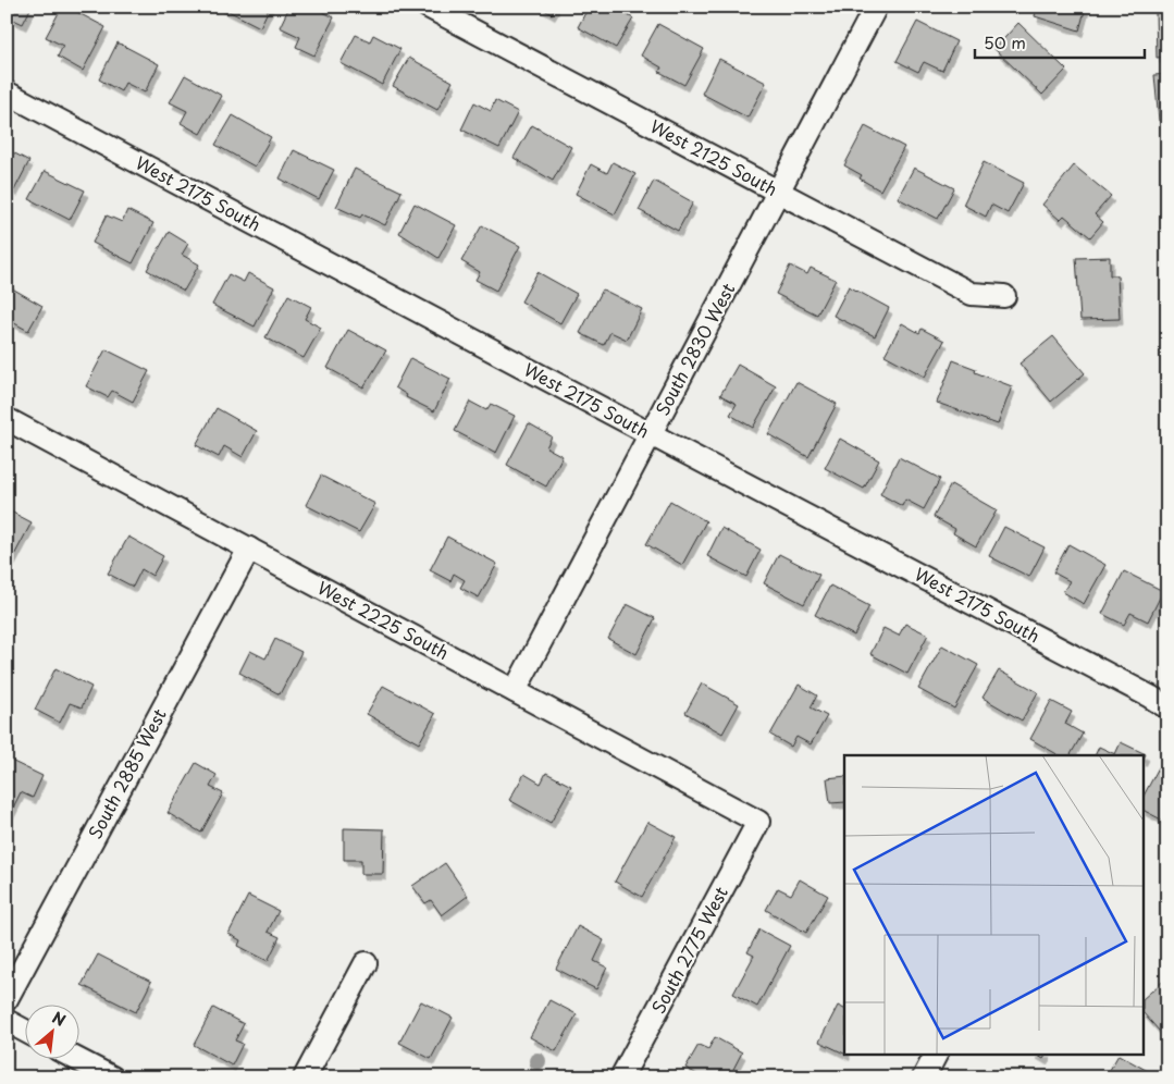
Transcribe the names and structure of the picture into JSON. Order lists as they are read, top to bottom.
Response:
{
  "streets": {
    "street": [
      "West 2125 South",
      "West 2175 South",
      "South 2830 West",
      "West 2225 South",
      "South 2885 West",
      "South 2775 West"
    ]
  },
  "crossings": [
    ["West 2125 South", "South 2830 West"],
    ["West 2175 South", "South 2830 West"],
    ["South 2830 West", "West 2225 South"],
    ["West 2225 South", "South 2885 West"],
    ["West 2225 South", "South 2775 West"]
  ],
  "scale_bar": "50 m",
  "north": "top right"
}
